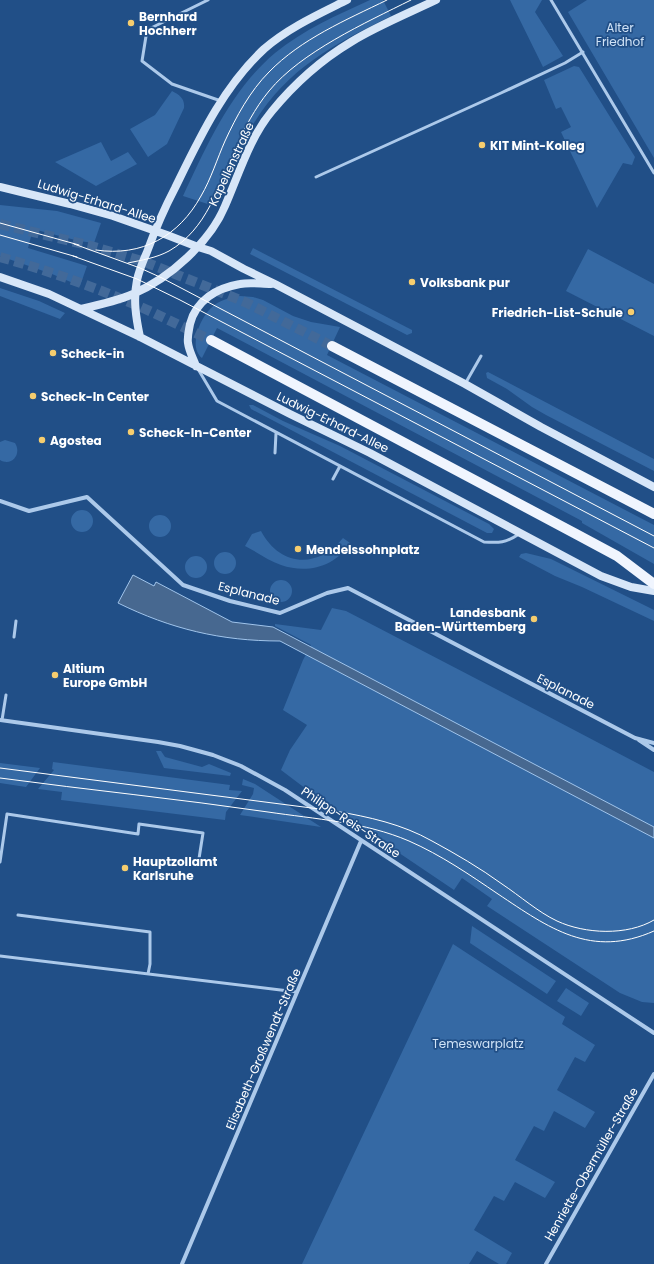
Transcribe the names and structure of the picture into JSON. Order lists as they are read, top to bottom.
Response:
{
  "streets": {
    "main road": ["Kapellenstraße", "Ludwig-Erhard-Allee"],
    "street": [
      "Esplanade",
      "Philipp-Reis-Straße",
      "Elisabeth-Großwendt-Straße",
      "Henriette-Obermüller-Straße"
    ]
  },
  "crossings": [
    ["Kapellenstraße", "Ludwig-Erhard-Allee"],
    ["Philipp-Reis-Straße", "Elisabeth-Großwendt-Straße"]
  ],
  "parks": ["Alter Friedhof", "Temeswarplatz"],
  "places": [
    "Bernhard Hochherr",
    "KIT Mint-Kolleg",
    "Volksbank pur",
    "Friedrich-List-Schule",
    "Scheck-in",
    "Scheck-In Center",
    "Scheck-In-Center",
    "Agostea",
    "Mendelssohnplatz",
    "Landesbank Baden-Württemberg",
    "Altium Europe GmbH",
    "Hauptzollamt Karlsruhe"
  ]
}
